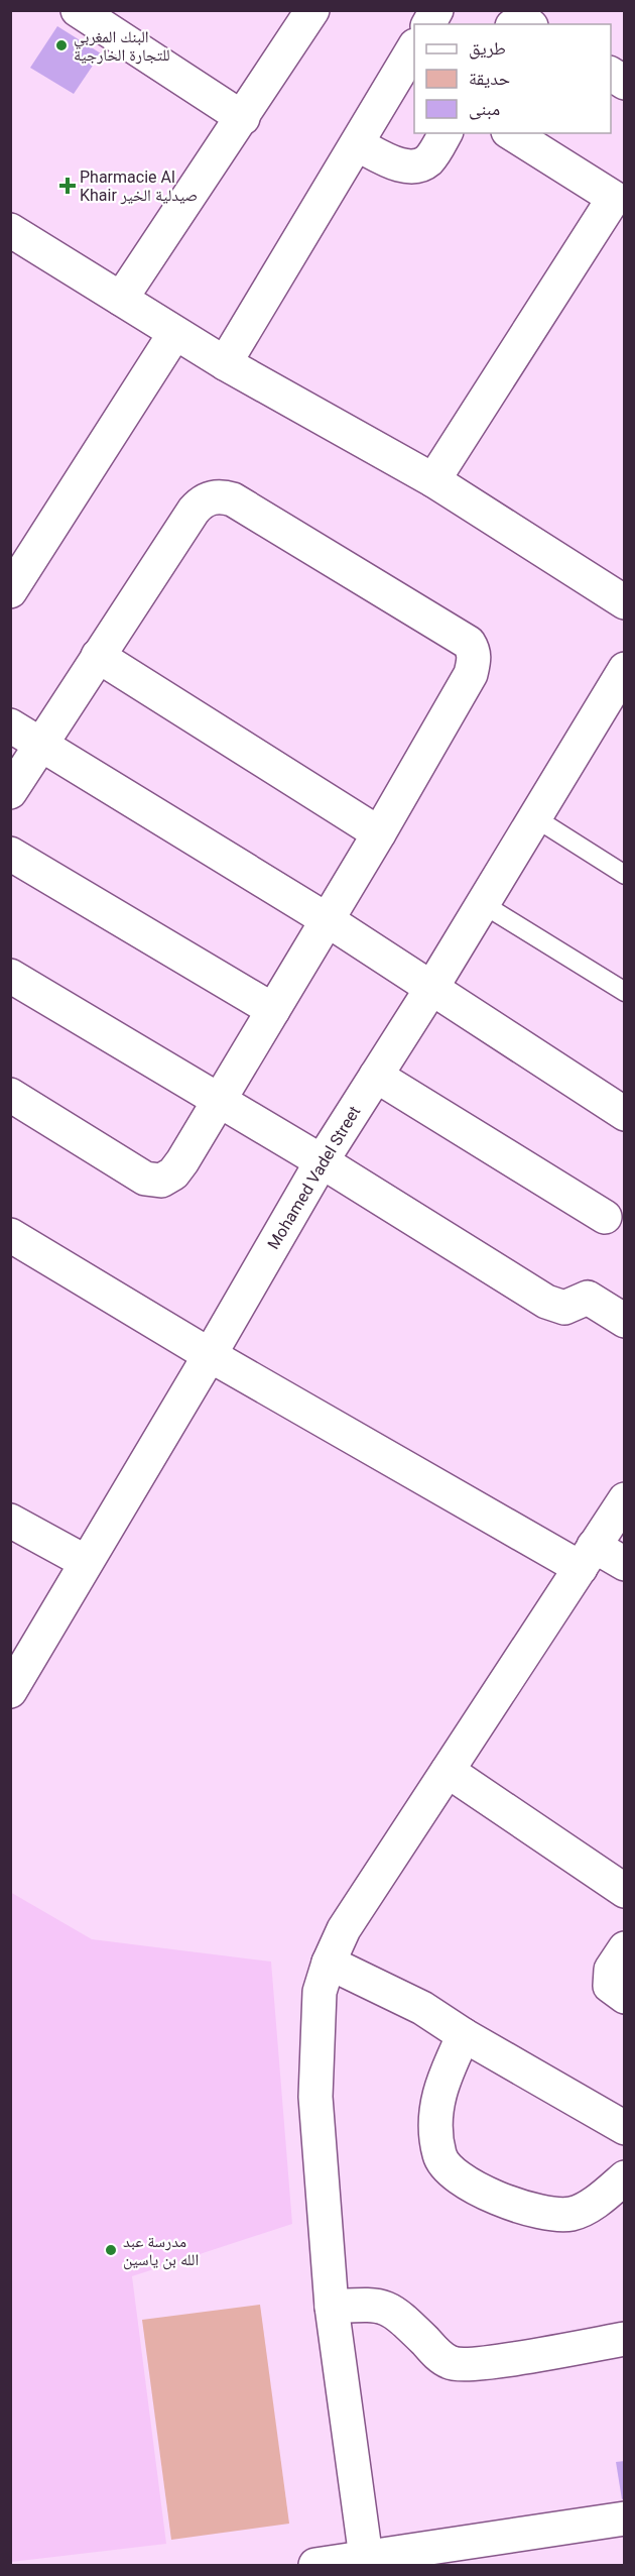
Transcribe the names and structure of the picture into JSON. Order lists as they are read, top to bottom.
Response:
{
  "streets": {
    "street": ["Mohamed Vadel Street"]
  },
  "places": {
    "other": ["البنك المغربي للتجارة الخارجية", "مدرسة عبد الله بن ياسين"],
    "health": ["Pharmacie Al Khair صيدلية الخير"]
  },
  "legend": ["طريق", "حديقة", "مبنى"]
}
